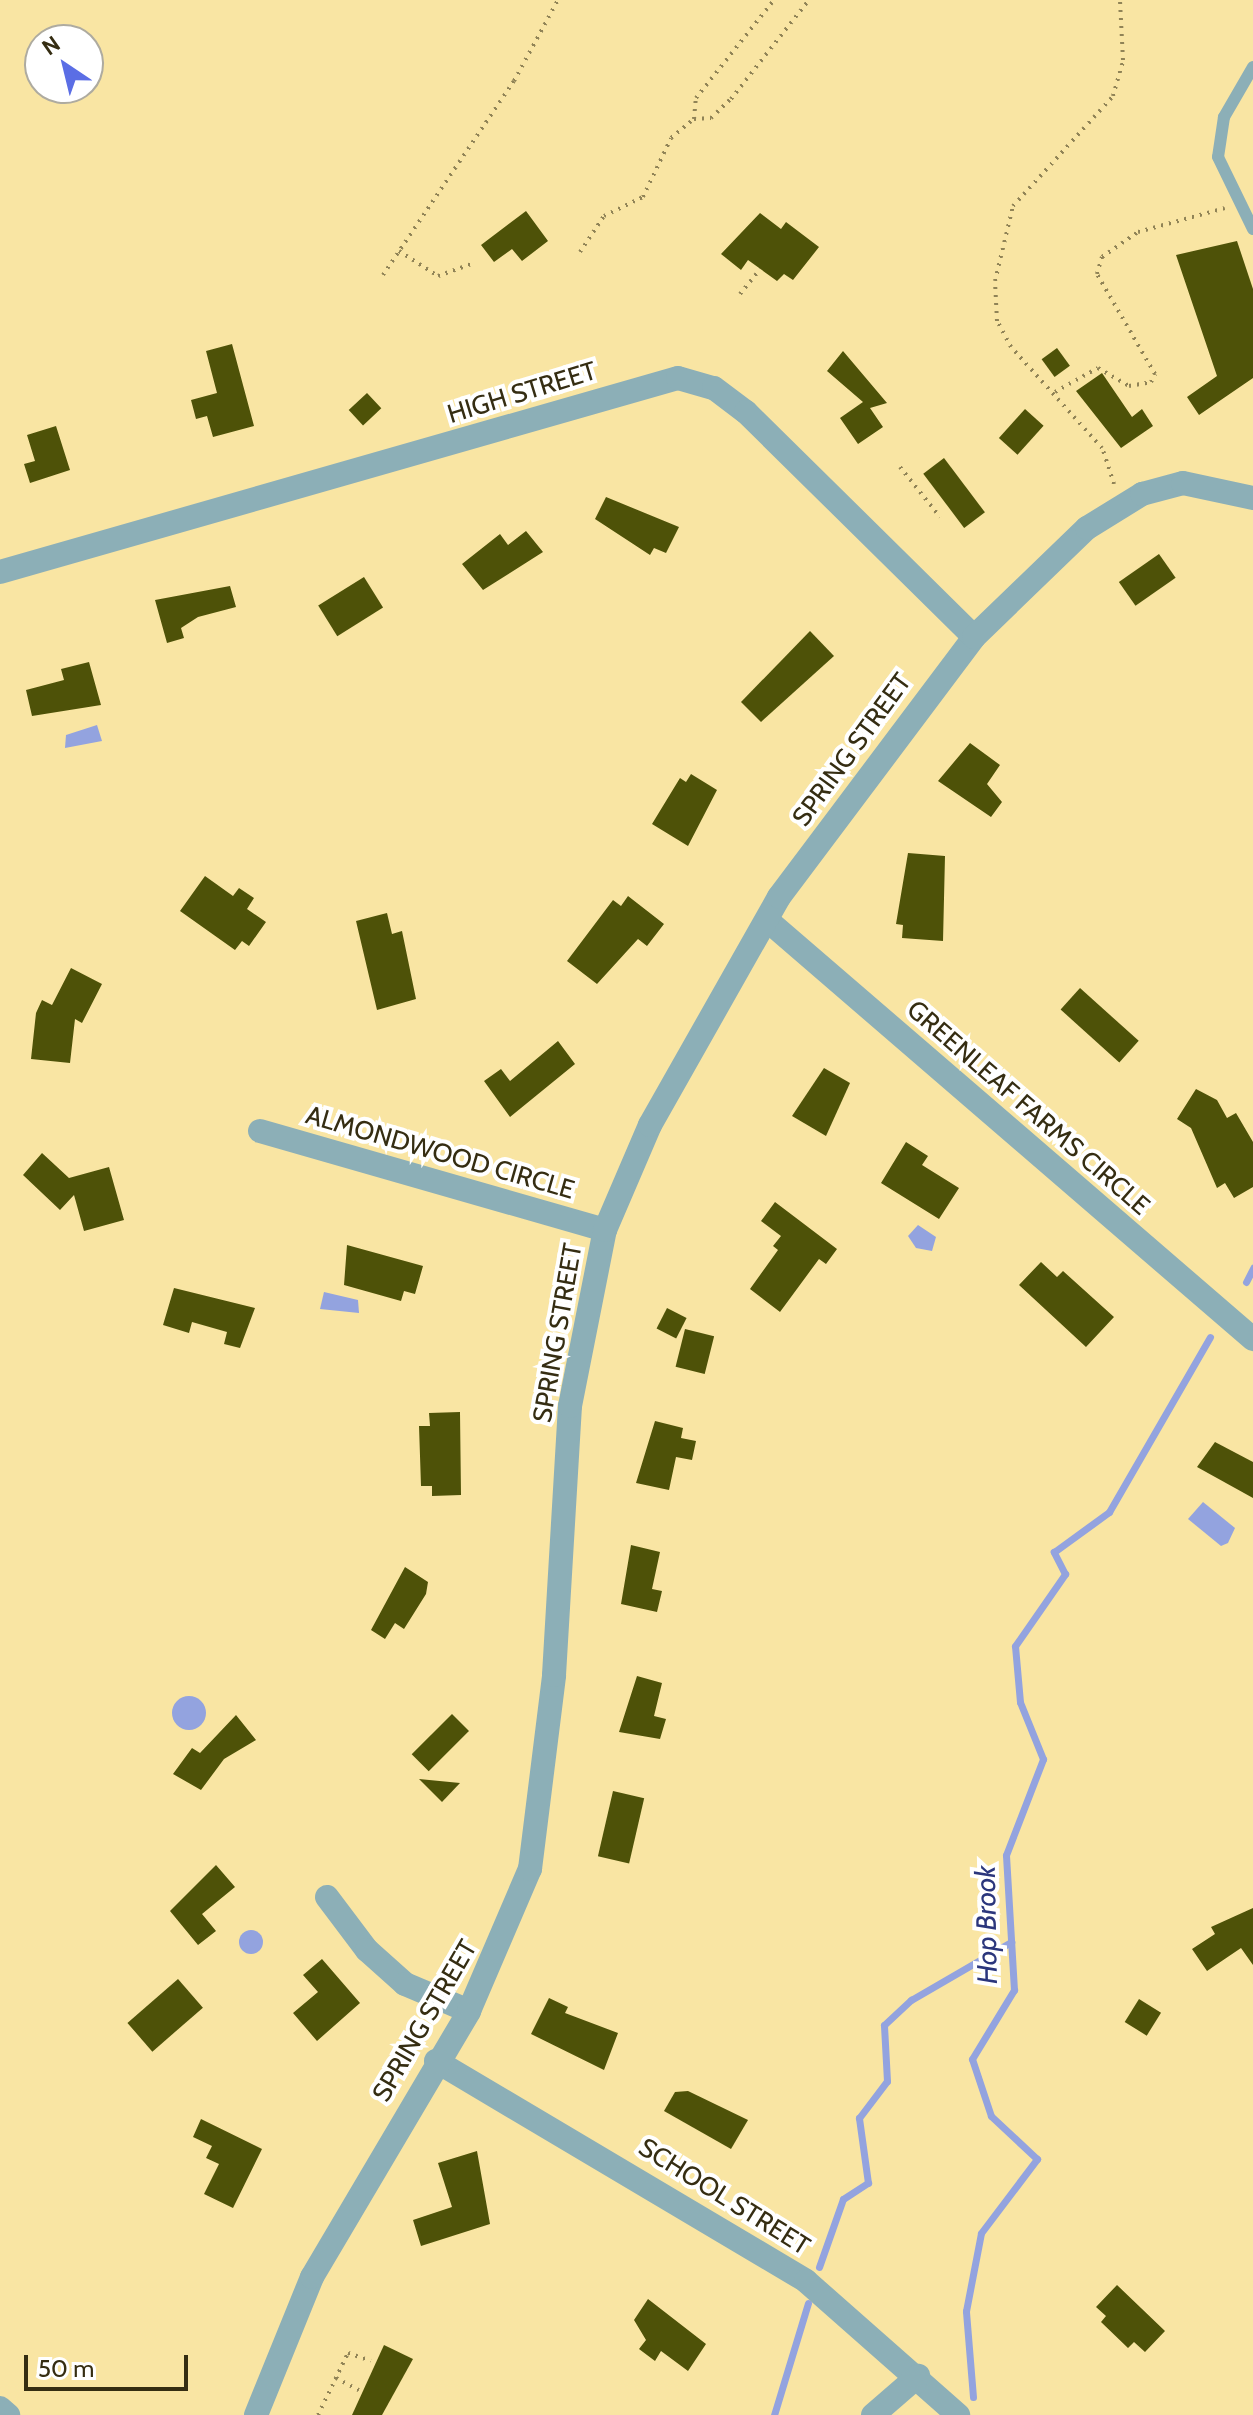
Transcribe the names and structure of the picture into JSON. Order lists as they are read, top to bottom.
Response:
{
  "streets": {
    "street": [
      "HIGH STREET",
      "SPRING STREET",
      "GREENLEAF FARMS CIRCLE",
      "ALMONDWOOD CIRCLE",
      "SCHOOL STREET"
    ]
  },
  "crossings": [
    ["HIGH STREET", "SPRING STREET"],
    ["SPRING STREET", "GREENLEAF FARMS CIRCLE"],
    ["SPRING STREET", "ALMONDWOOD CIRCLE"],
    ["SPRING STREET", "SCHOOL STREET"]
  ],
  "water": ["Hop Brook"],
  "scale_bar": "50 m",
  "north": "top left"
}
